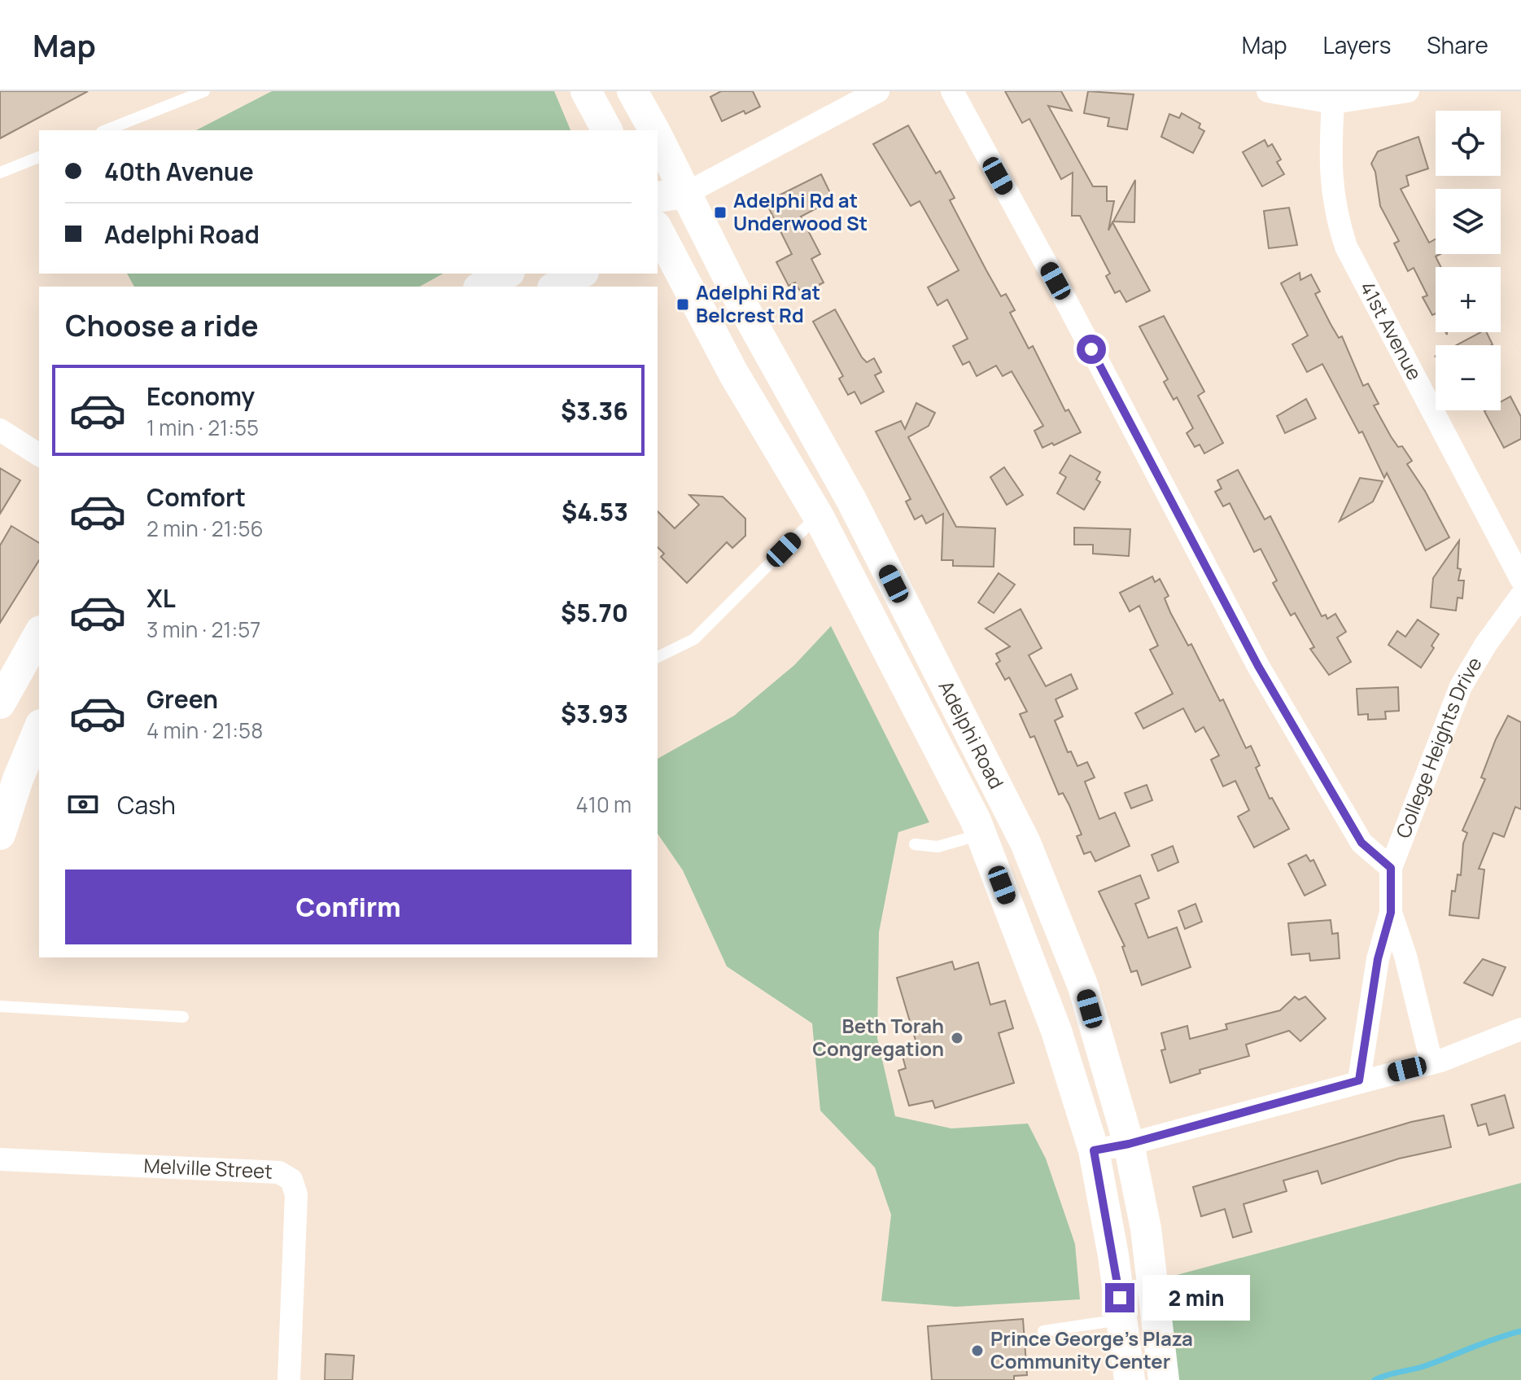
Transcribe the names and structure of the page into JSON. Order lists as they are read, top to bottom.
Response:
{
  "streets": {
    "main road": ["Adelphi Road"],
    "street": ["41st Avenue", "College Heights Drive", "Melville Street"]
  },
  "places": {
    "transit": ["Adelphi Rd at Underwood St", "Adelphi Rd at Belcrest Rd"],
    "other": ["Beth Torah Congregation", "Prince George's Plaza Community Center"]
  },
  "page": {
    "header": "Map",
    "nav": ["Map", "Layers", "Share"],
    "map_buttons": ["+", "−"],
    "banner": ["40th Avenue", "Adelphi Road"],
    "heading": "Choose a ride",
    "list": [
      {
        "name": "Economy",
        "note": "1 min · 21:55",
        "value": "$3.36"
      },
      {
        "name": "Comfort",
        "note": "2 min · 21:56",
        "value": "$4.53"
      },
      {
        "name": "XL",
        "note": "3 min · 21:57",
        "value": "$5.70"
      },
      {
        "name": "Green",
        "note": "4 min · 21:58",
        "value": "$3.93"
      }
    ],
    "pay": ["Cash", "410 m"],
    "buttons": "Confirm",
    "bubble": "2 min"
  }
}
